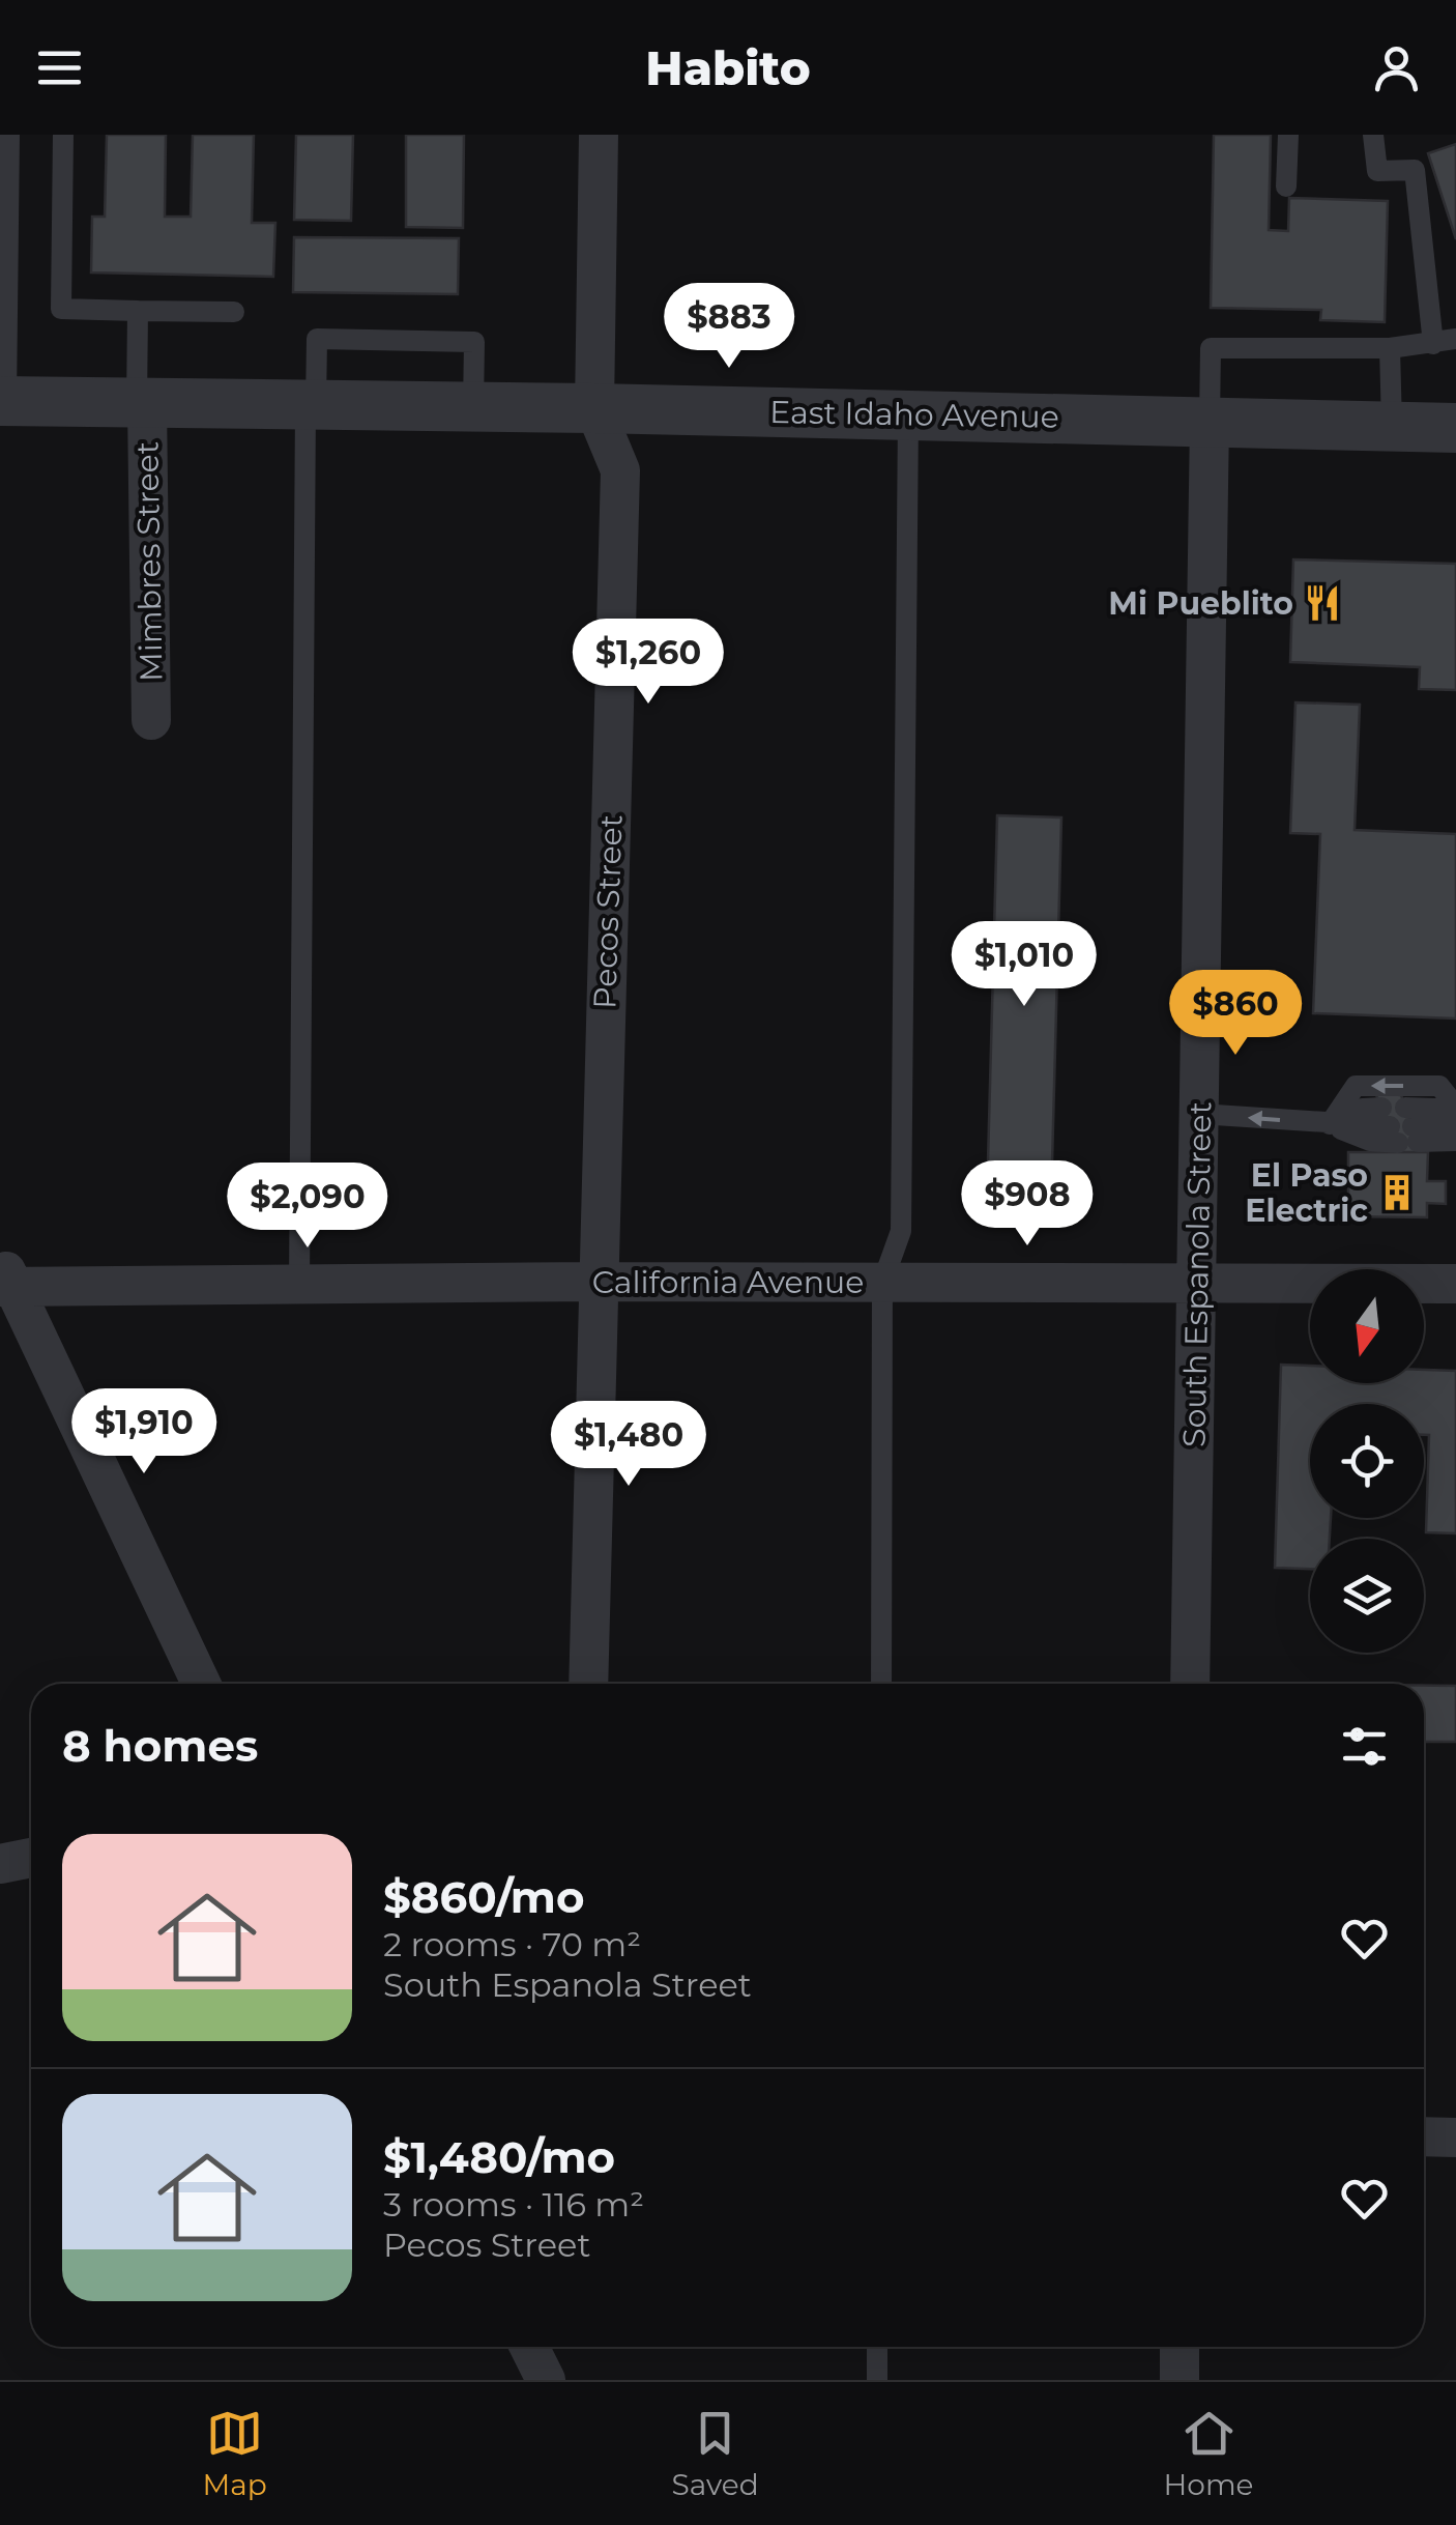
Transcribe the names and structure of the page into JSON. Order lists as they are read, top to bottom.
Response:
{
  "streets": {
    "street": [
      "East Idaho Avenue",
      "Mimbres Street",
      "Pecos Street",
      "South Espanola Street",
      "California Avenue"
    ]
  },
  "crossings": [
    ["East Idaho Avenue", "Mimbres Street"],
    ["East Idaho Avenue", "Pecos Street"],
    ["East Idaho Avenue", "South Espanola Street"],
    ["Pecos Street", "California Avenue"],
    ["South Espanola Street", "California Avenue"]
  ],
  "places": {
    "restaurant": ["Mi Pueblito"],
    "building": ["El Paso Electric"]
  },
  "north": "bottom",
  "page": {
    "header": "Habito",
    "price": [
      "$883",
      "$1,260",
      "$1,010",
      "$860",
      "$908",
      "$2,090",
      "$1,910",
      "$1,480"
    ],
    "heading": "8 homes",
    "list": [
      {
        "name": "$860/mo",
        "note": "2 rooms · 70 m² · South Espanola Street"
      },
      {
        "name": "$1,480/mo",
        "note": "3 rooms · 116 m² · Pecos Street"
      }
    ],
    "tabs": ["Map", "Saved", "Home"]
  }
}
